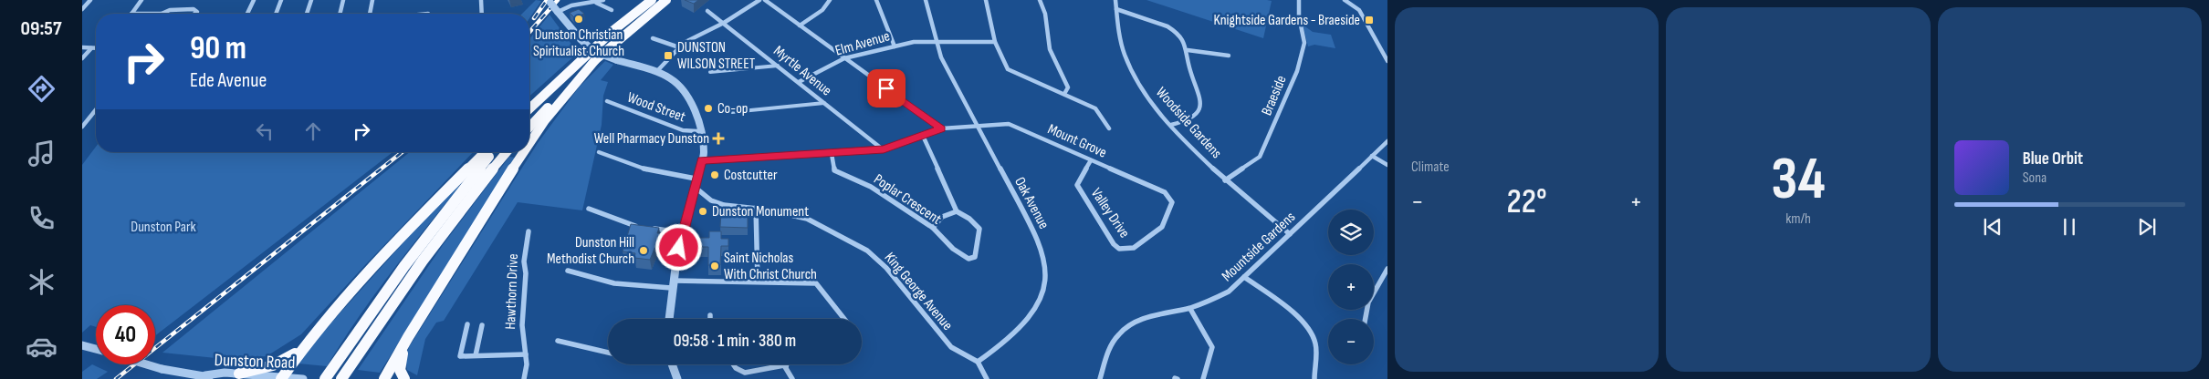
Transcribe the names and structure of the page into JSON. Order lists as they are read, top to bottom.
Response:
{
  "streets": {
    "street": [
      "Elm Avenue",
      "Myrtle Avenue",
      "Braeside",
      "Wood Street",
      "Woodside Gardens",
      "Mount Grove",
      "Poplar Crescent",
      "Oak Avenue",
      "Valley Drive",
      "Mountside Gardens",
      "Hawthorn Drive",
      "King George Avenue",
      "Dunston Road"
    ]
  },
  "crossings": [
    ["Elm Avenue", "Myrtle Avenue"],
    ["Elm Avenue", "Oak Avenue"],
    ["Myrtle Avenue", "Mount Grove"],
    ["Braeside", "Woodside Gardens"],
    ["Woodside Gardens", "Mountside Gardens"],
    ["Mount Grove", "Poplar Crescent"],
    ["Mount Grove", "Oak Avenue"],
    ["Mount Grove", "Valley Drive"],
    ["Oak Avenue", "King George Avenue"]
  ],
  "parks": ["Dunston Park"],
  "places": {
    "other": [
      "Dunston Christian Spiritualist Church",
      "Co-op",
      "Costcutter",
      "Dunston Monument",
      "Dunston Hill Methodist Church",
      "Saint Nicholas With Christ Church"
    ],
    "transit": ["Knightside Gardens - Braeside", "DUNSTON WILSON STREET"],
    "health": ["Well Pharmacy Dunston"]
  },
  "page": {
    "tabs": "09:57",
    "tile": [
      "Climate",
      ["34", "km/h"]
    ],
    "turn": ["90 m", "Ede Avenue"],
    "song": ["Blue Orbit", "Sona"],
    "heat": ["−", "22°", "+"],
    "map_buttons": ["+", "−"],
    "limit": "40",
    "trip": "09:58 · 1 min · 380 m"
  }
}
